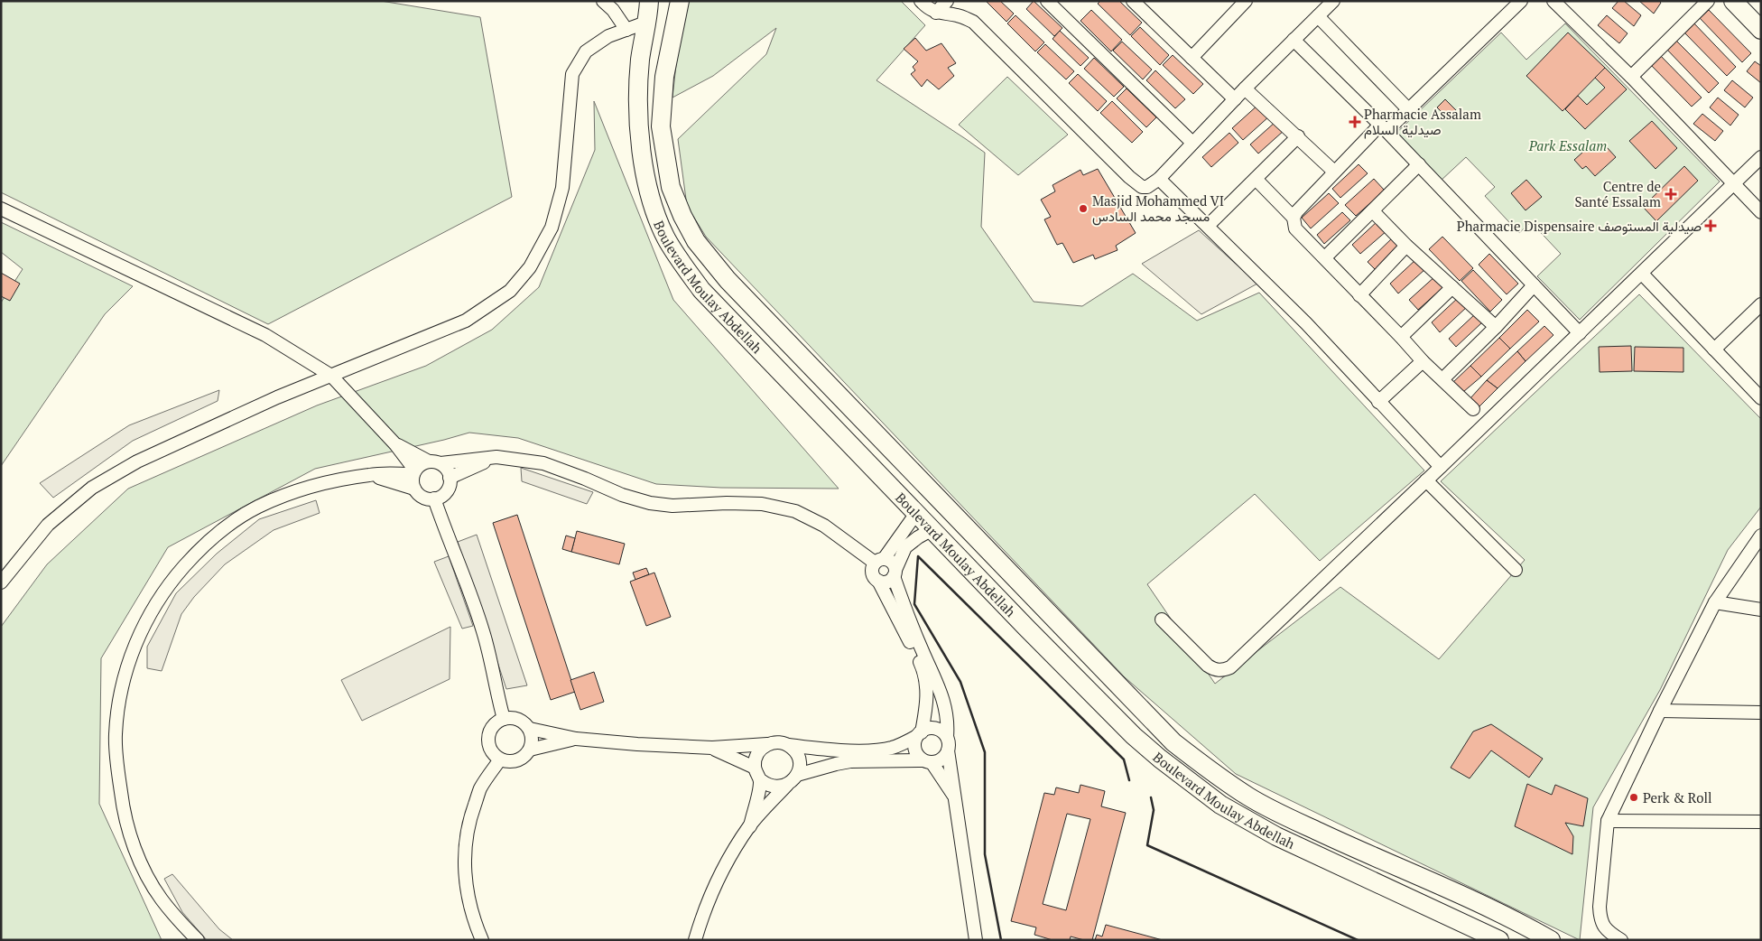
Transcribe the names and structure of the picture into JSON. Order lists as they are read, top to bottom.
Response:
{
  "streets": {
    "main road": ["Boulevard Moulay Abdellah"]
  },
  "parks": ["Park Essalam"],
  "places": {
    "health": ["Pharmacie Assalam صيدلية السلام", "Centre de Santé Essalam", "Pharmacie Dispensaire صيدلية المستوصف"],
    "other": ["Masjid Mohammed VI مسجد محمد السادس", "Perk & Roll"]
  }
}
